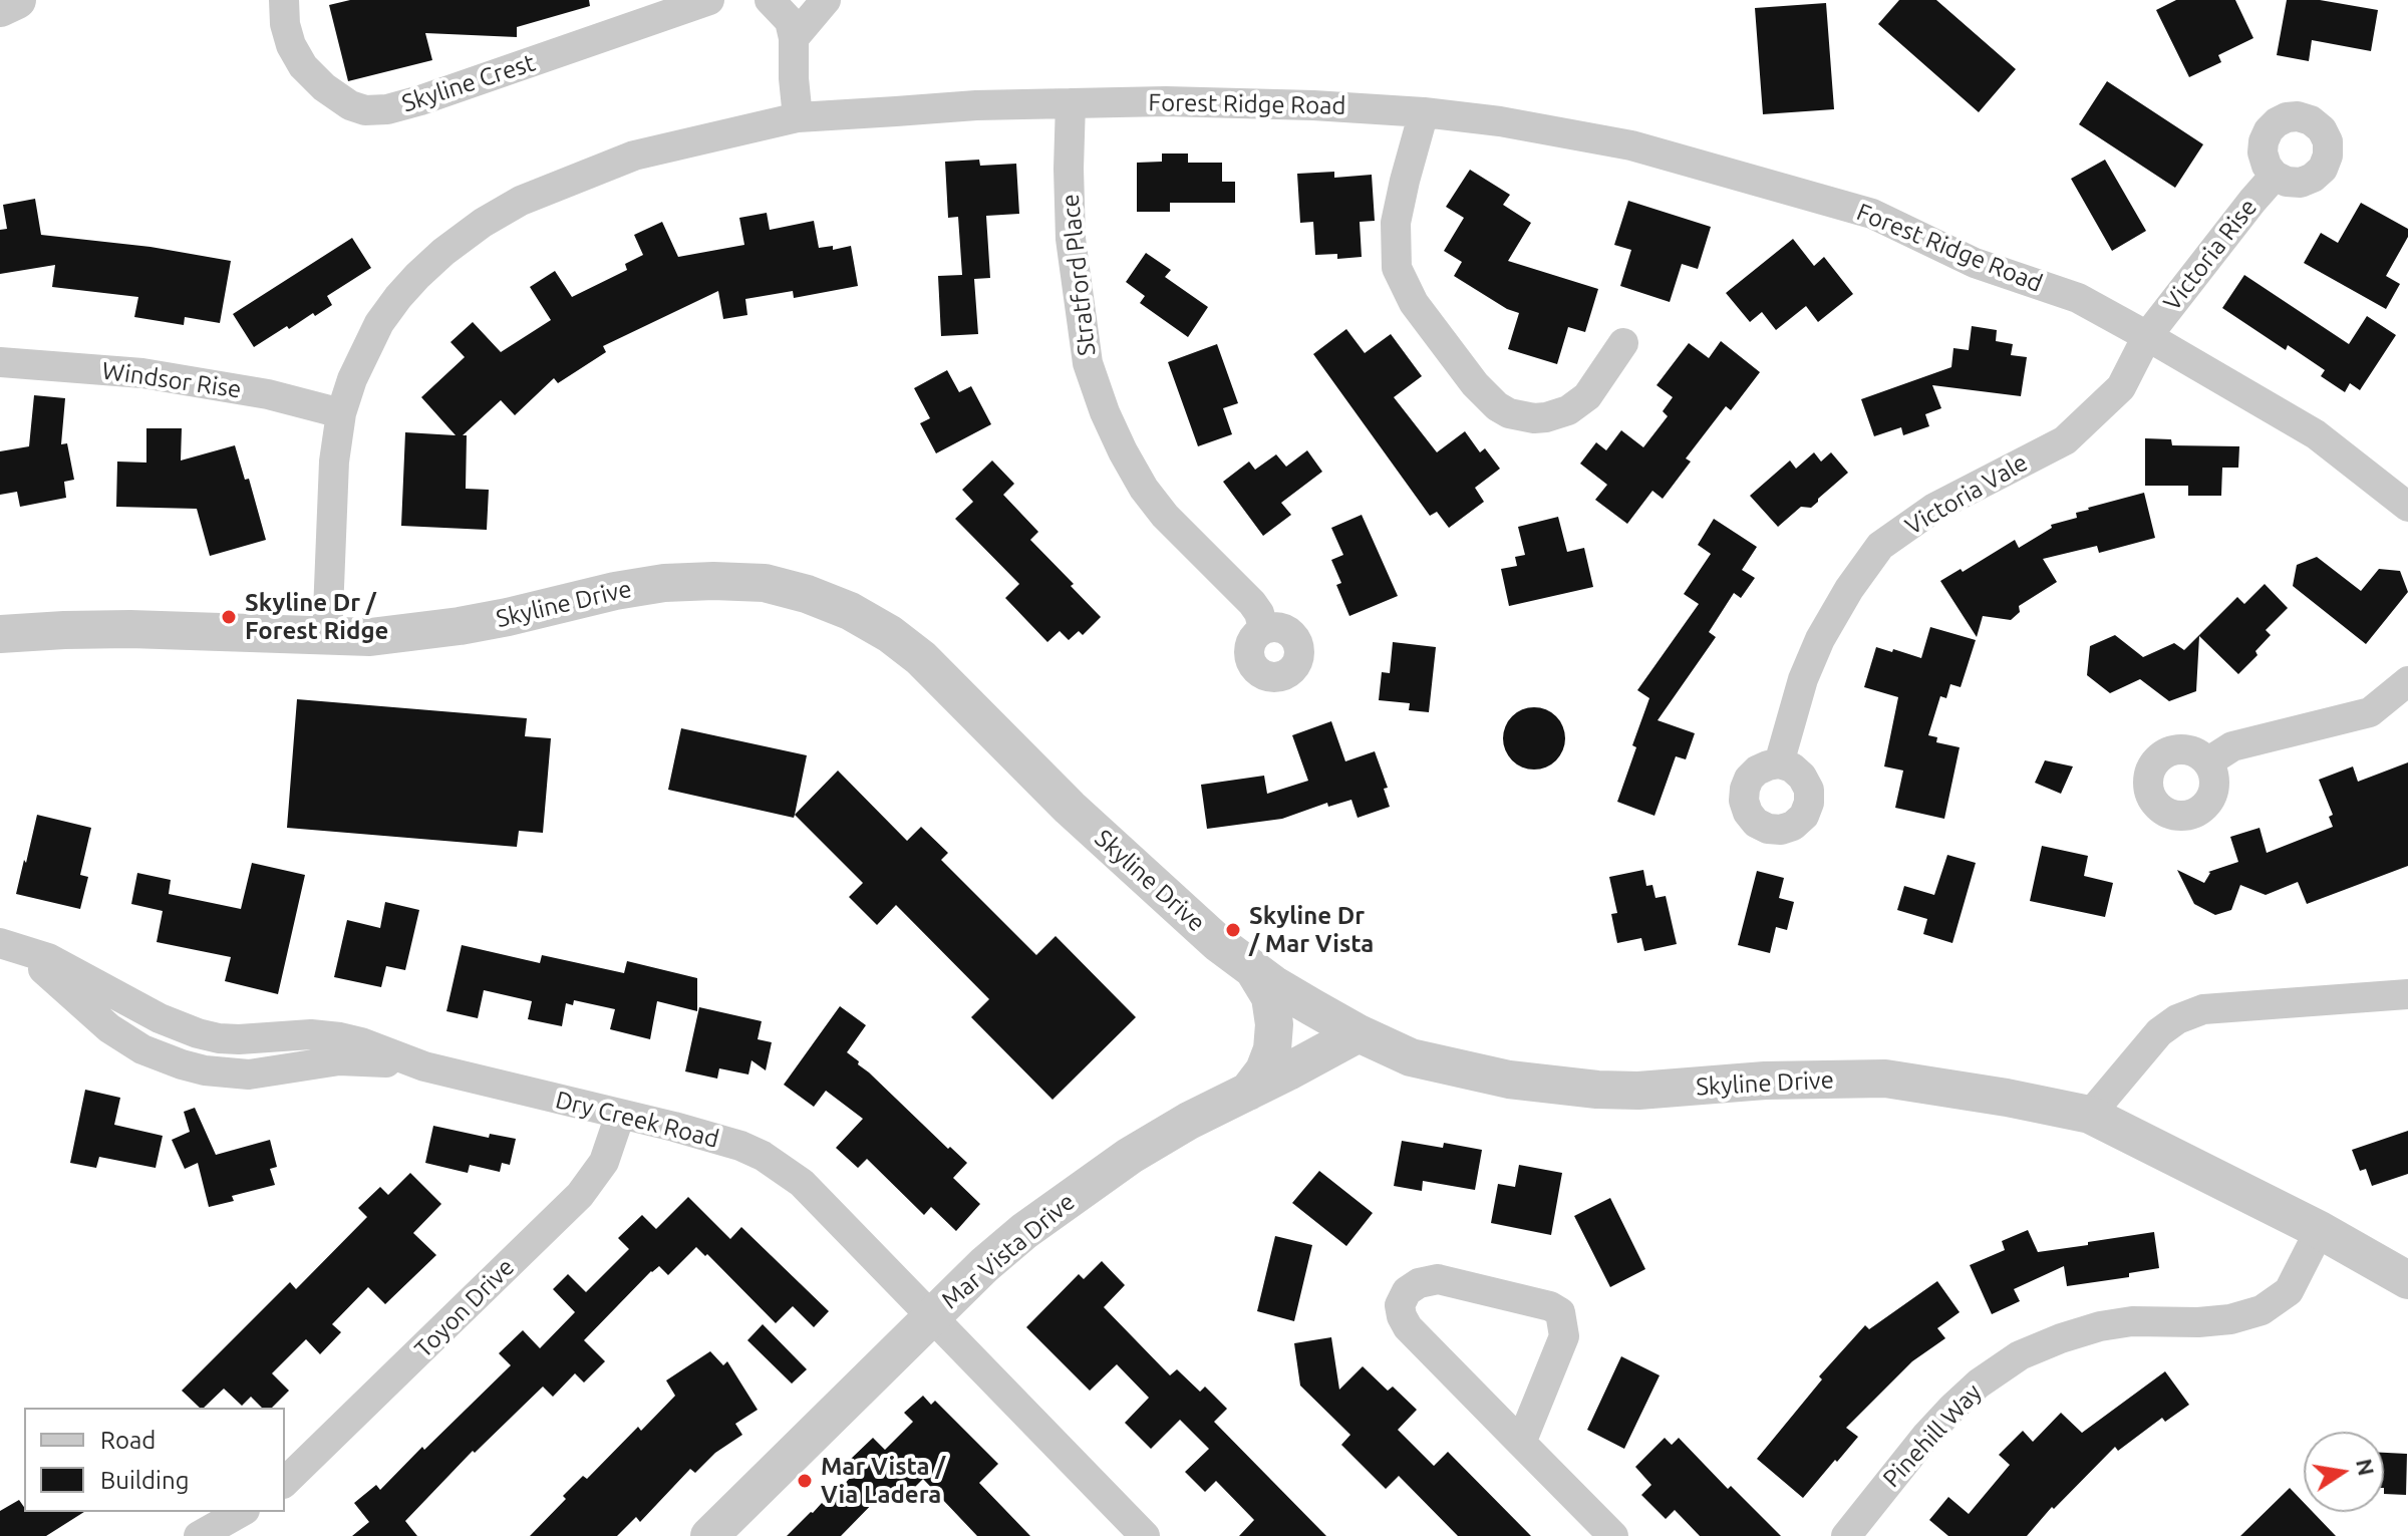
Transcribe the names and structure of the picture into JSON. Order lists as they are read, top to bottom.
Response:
{
  "streets": {
    "street": [
      "Skyline Crest",
      "Forest Ridge Road",
      "Victoria Rise",
      "Stratford Place",
      "Windsor Rise",
      "Victoria Vale",
      "Skyline Drive",
      "Dry Creek Road",
      "Mar Vista Drive",
      "Toyon Drive",
      "Pinehill Way"
    ]
  },
  "crossings": [
    ["Forest Ridge Road", "Victoria Rise"],
    ["Forest Ridge Road", "Stratford Place"],
    ["Forest Ridge Road", "Windsor Rise"],
    ["Forest Ridge Road", "Victoria Vale"],
    ["Forest Ridge Road", "Skyline Drive"],
    ["Victoria Rise", "Victoria Vale"],
    ["Skyline Drive", "Mar Vista Drive"],
    ["Skyline Drive", "Pinehill Way"],
    ["Dry Creek Road", "Mar Vista Drive"],
    ["Dry Creek Road", "Toyon Drive"]
  ],
  "places": ["Skyline Dr / Forest Ridge", "Skyline Dr / Mar Vista", "Mar Vista / Via Ladera"],
  "legend": ["Road", "Building"],
  "north": "right"
}
